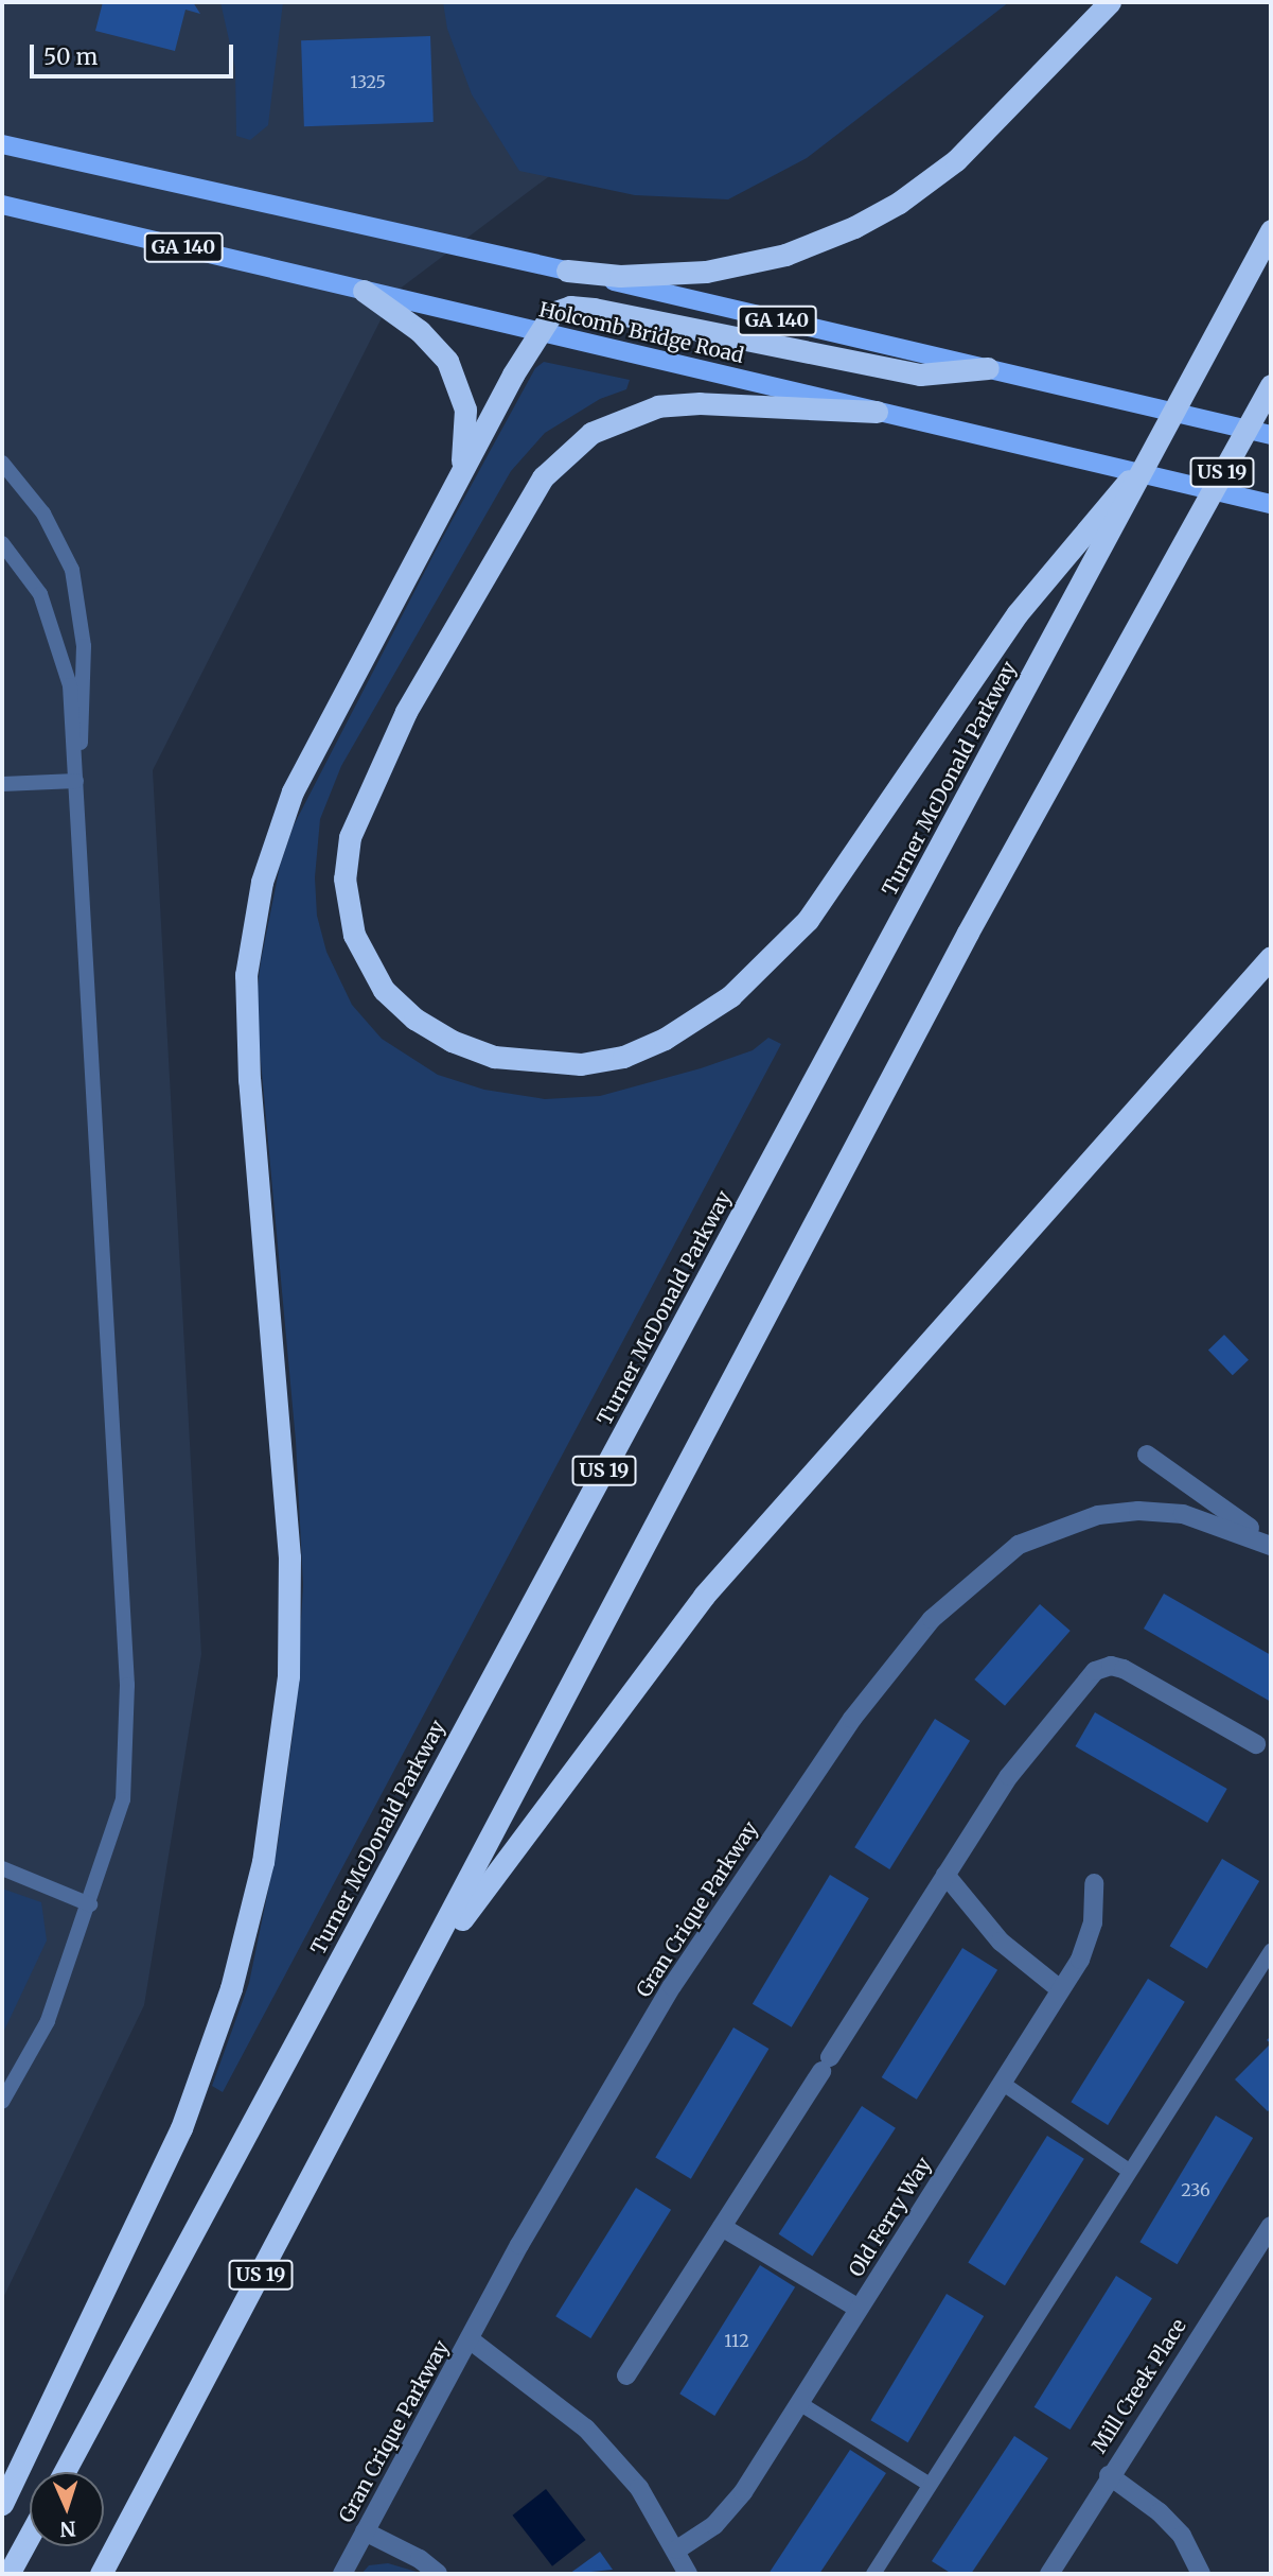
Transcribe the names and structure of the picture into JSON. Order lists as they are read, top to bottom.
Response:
{
  "streets": {
    "highway": ["US 19", "Turner McDonald Parkway"],
    "main road": ["GA 140", "Holcomb Bridge Road"],
    "street": ["Gran Crique Parkway", "Old Ferry Way", "Mill Creek Place"]
  },
  "house_numbers": ["1325", "236", "112"],
  "scale_bar": "50 m",
  "north": "bottom"
}
